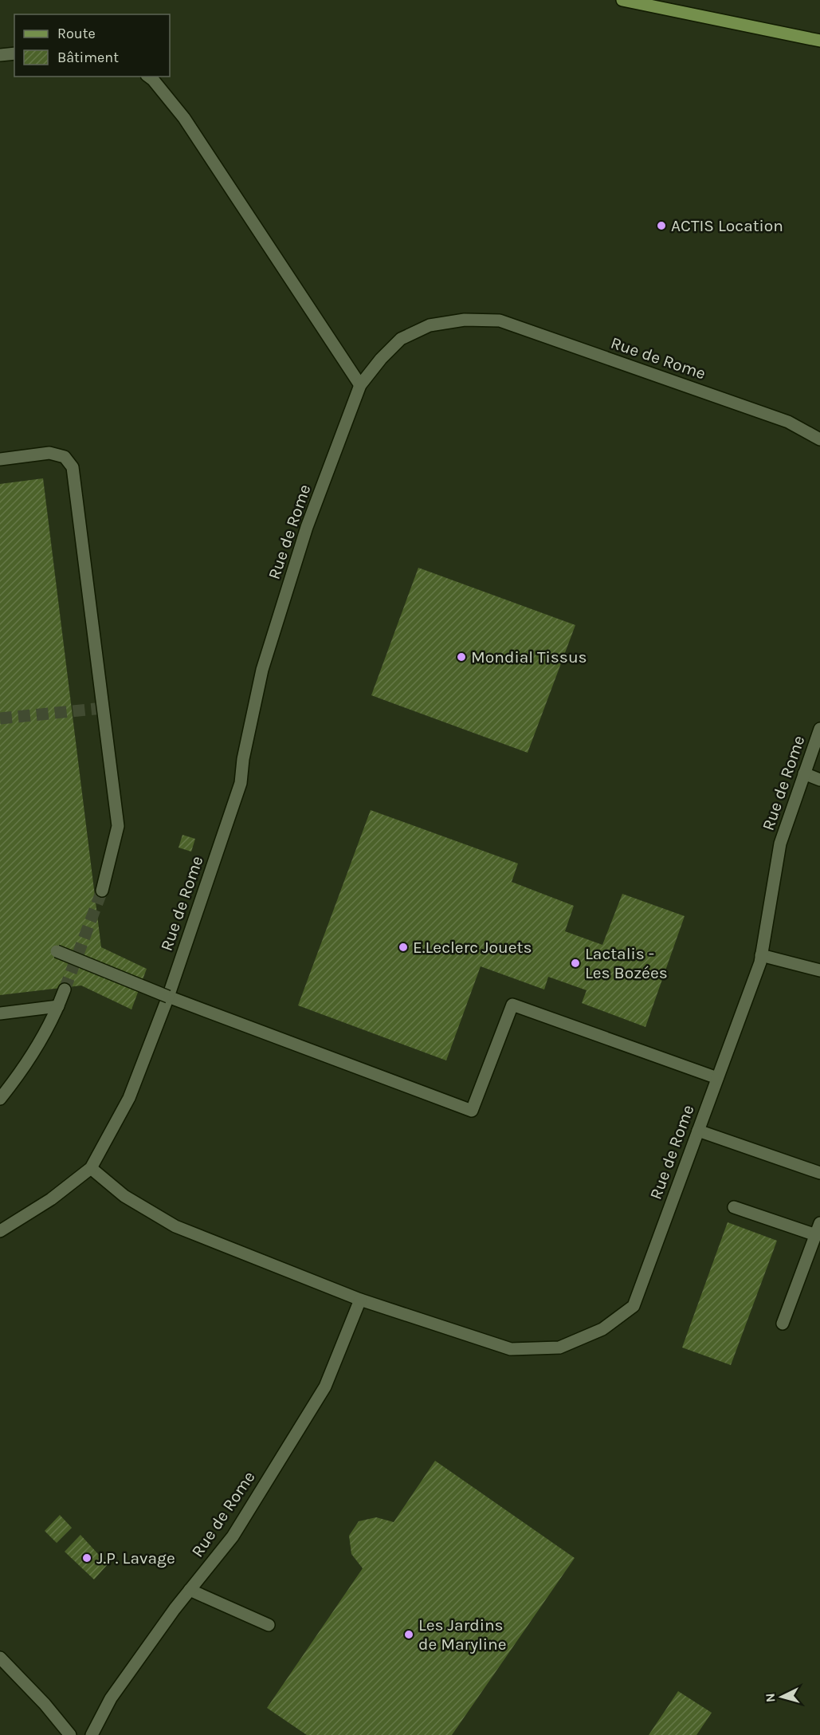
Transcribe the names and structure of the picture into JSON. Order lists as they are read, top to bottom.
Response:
{
  "streets": {
    "street": ["Rue de Rome"]
  },
  "places": [
    "ACTIS Location",
    "Mondial Tissus",
    "E.Leclerc Jouets",
    "Lactalis - Les Bozées",
    "J.P. Lavage",
    "Les Jardins de Maryline"
  ],
  "legend": ["Route", "Bâtiment"],
  "north": "left"
}
